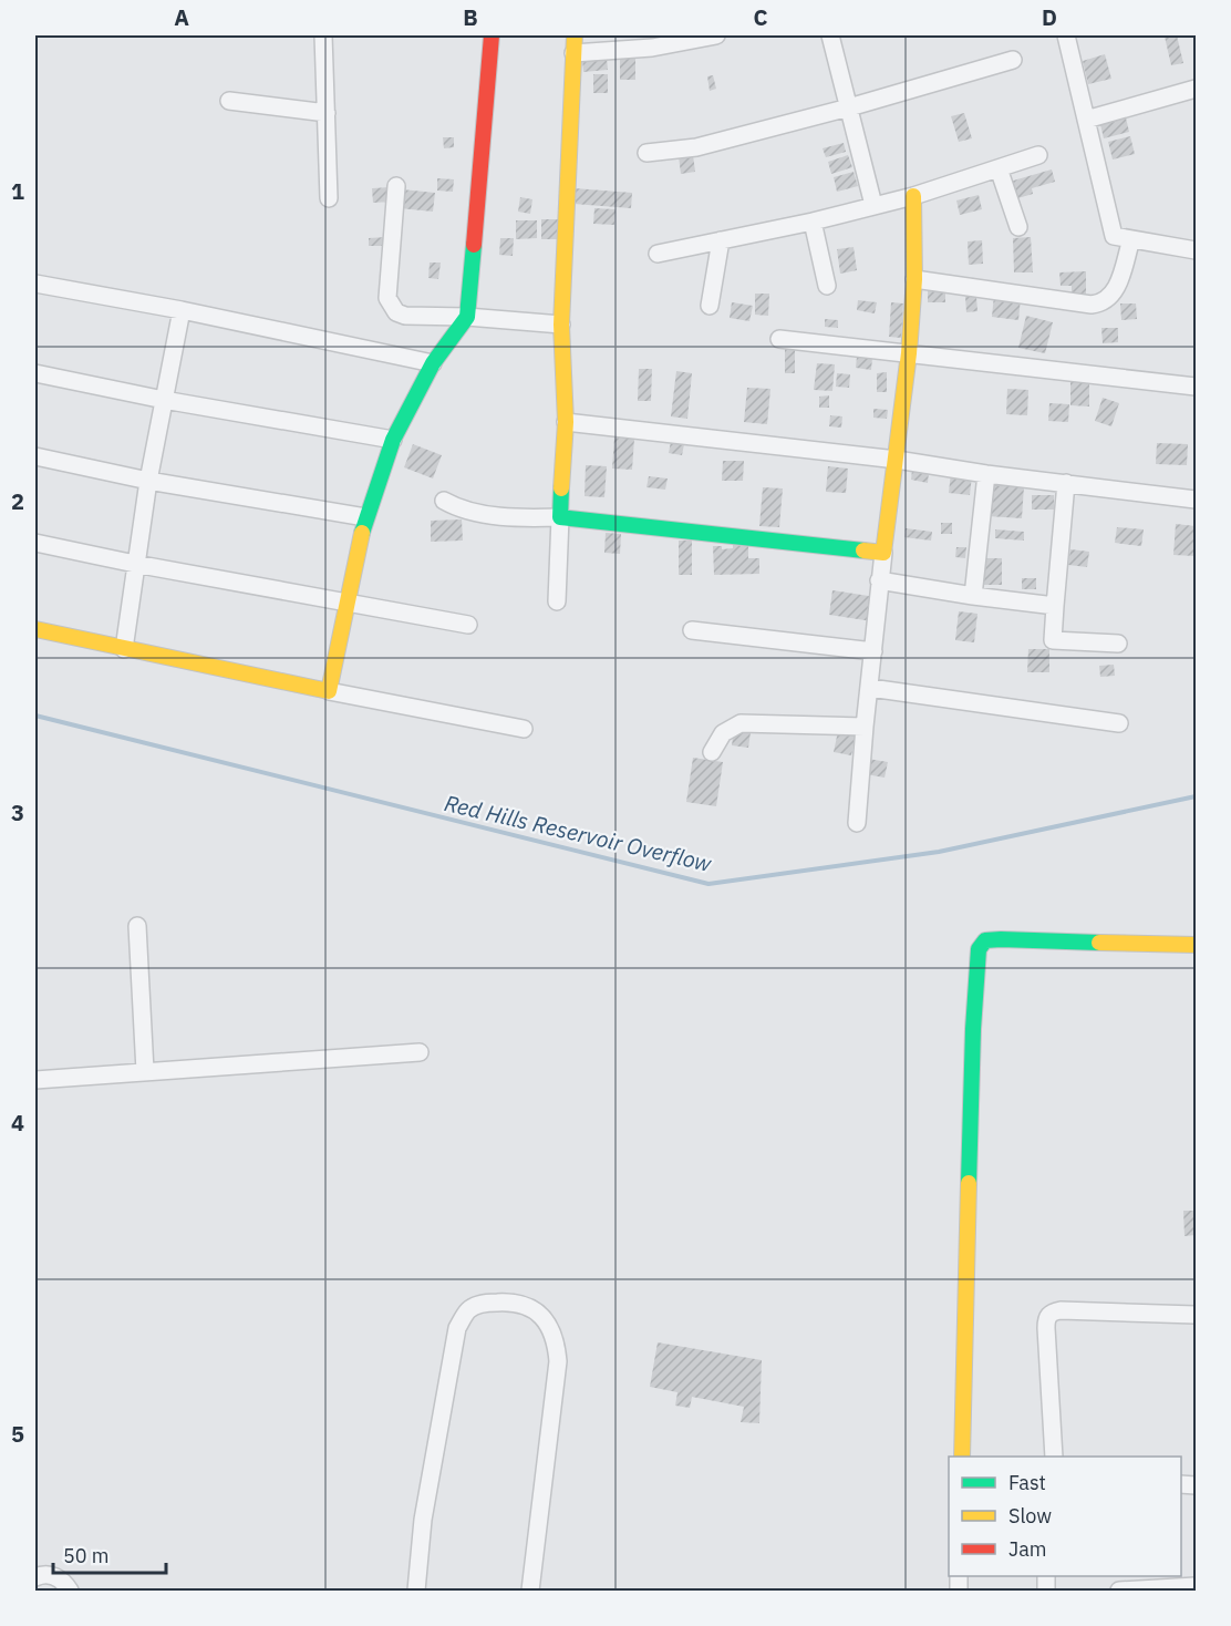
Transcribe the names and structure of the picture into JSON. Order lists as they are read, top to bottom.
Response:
{
  "water": ["Red Hills Reservoir Overflow"],
  "legend": ["Fast", "Slow", "Jam"],
  "scale_bar": "50 m",
  "grid": {
    "columns": [
      "A",
      "B",
      "C",
      "D"
    ],
    "rows": [
      "1",
      "2",
      "3",
      "4",
      "5"
    ]
  }
}
